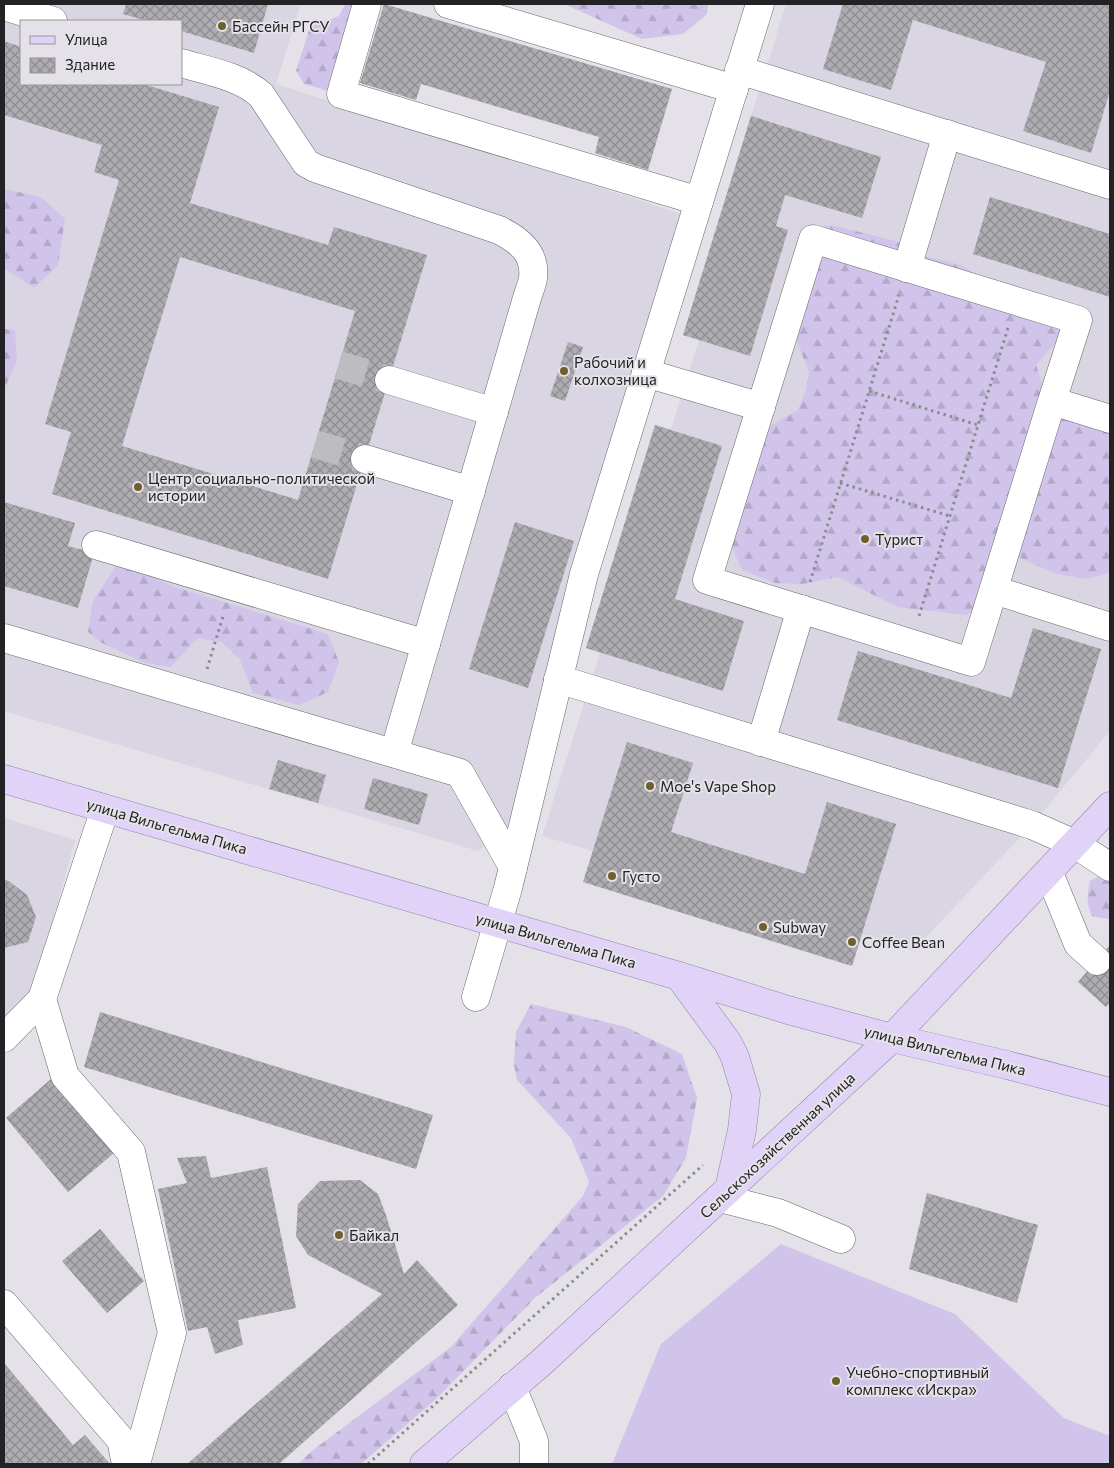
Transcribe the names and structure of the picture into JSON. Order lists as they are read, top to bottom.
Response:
{
  "streets": {
    "main road": ["улица Вильгельма Пика", "Сельскохозяйственная улица"]
  },
  "crossings": [
    ["улица Вильгельма Пика", "Сельскохозяйственная улица"]
  ],
  "places": [
    "Бассейн РГСУ",
    "Рабочий и колхозница",
    "Центр социально-политической истории",
    "Турист",
    "Moe's Vape Shop",
    "Густо",
    "Subway",
    "Coffee Bean",
    "Байкал",
    "Учебно-спортивный комплекс «Искра»"
  ],
  "legend": ["Улица", "Здание"]
}
